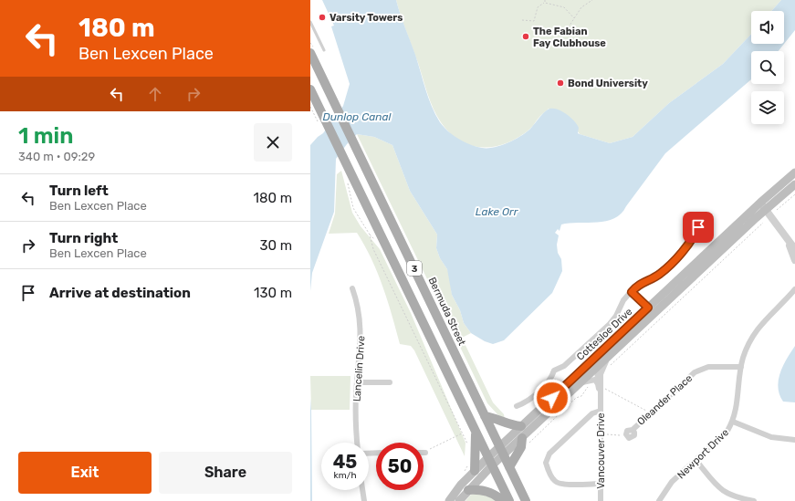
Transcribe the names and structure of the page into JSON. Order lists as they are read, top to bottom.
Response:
{
  "streets": {
    "main road": ["3", "Bermuda Street", "Cottesloe Drive"],
    "street": [
      "Lancelin Drive",
      "Oleander Place",
      "Vancouver Drive",
      "Newport Drive"
    ]
  },
  "crossings": [
    ["3", "Cottesloe Drive"],
    ["Bermuda Street", "Cottesloe Drive"],
    ["Cottesloe Drive", "Vancouver Drive"],
    ["Oleander Place", "Newport Drive"]
  ],
  "water": ["Dunlop Canal", "Lake Orr"],
  "places": ["Varsity Towers", "The Fabian Fay Clubhouse", "Bond University"],
  "page": {
    "turn": ["180 m", "Ben Lexcen Place"],
    "heading": ["1 min", "340 m · 09:29"],
    "list": [
      {
        "name": "Turn left",
        "note": "Ben Lexcen Place",
        "value": "180 m"
      },
      {
        "name": "Turn right",
        "note": "Ben Lexcen Place",
        "value": "30 m"
      },
      {
        "name": "Arrive at destination",
        "value": "130 m"
      }
    ],
    "speed": "45 km/h",
    "limit": "50",
    "buttons": ["Exit", "Share"]
  }
}
